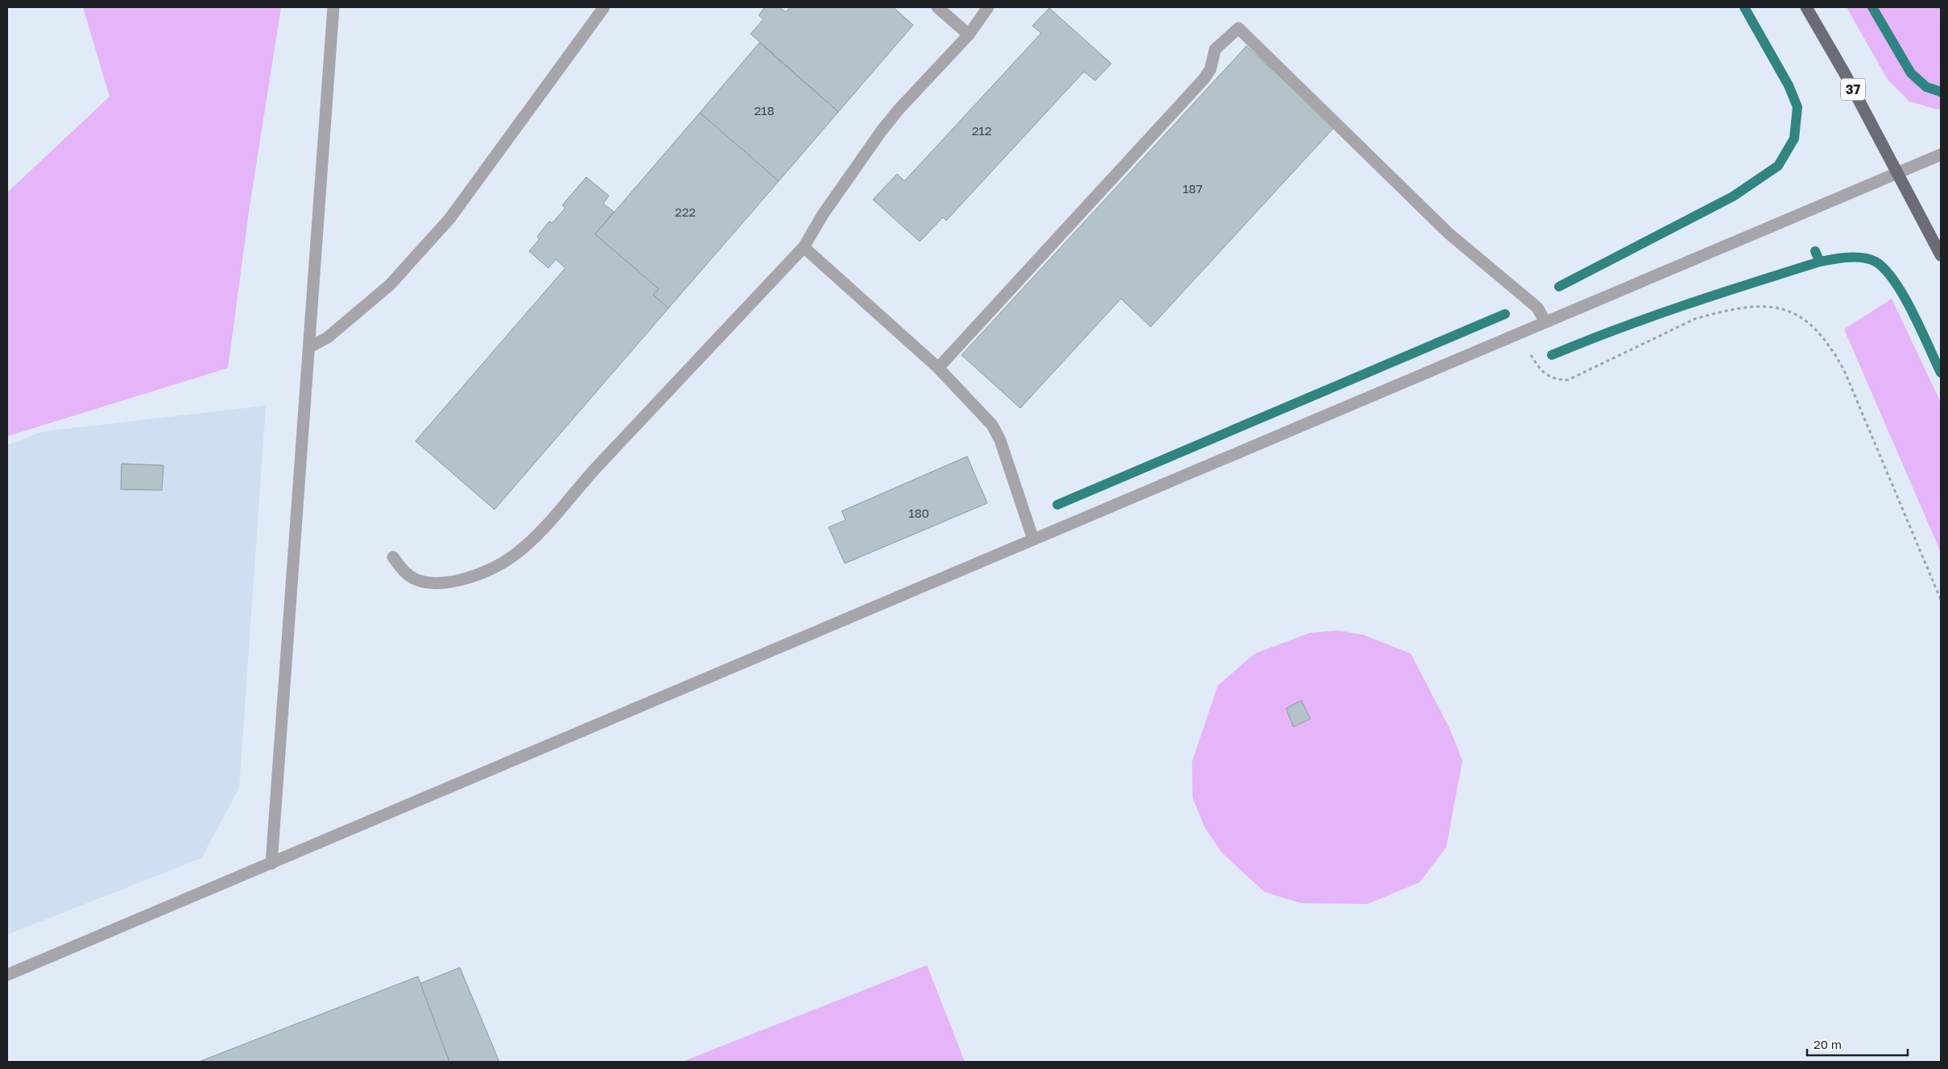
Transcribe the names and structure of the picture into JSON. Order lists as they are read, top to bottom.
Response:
{
  "streets": {
    "main road": ["37"]
  },
  "house_numbers": [
    "218",
    "212",
    "187",
    "222",
    "180"
  ],
  "scale_bar": "20 m"
}
